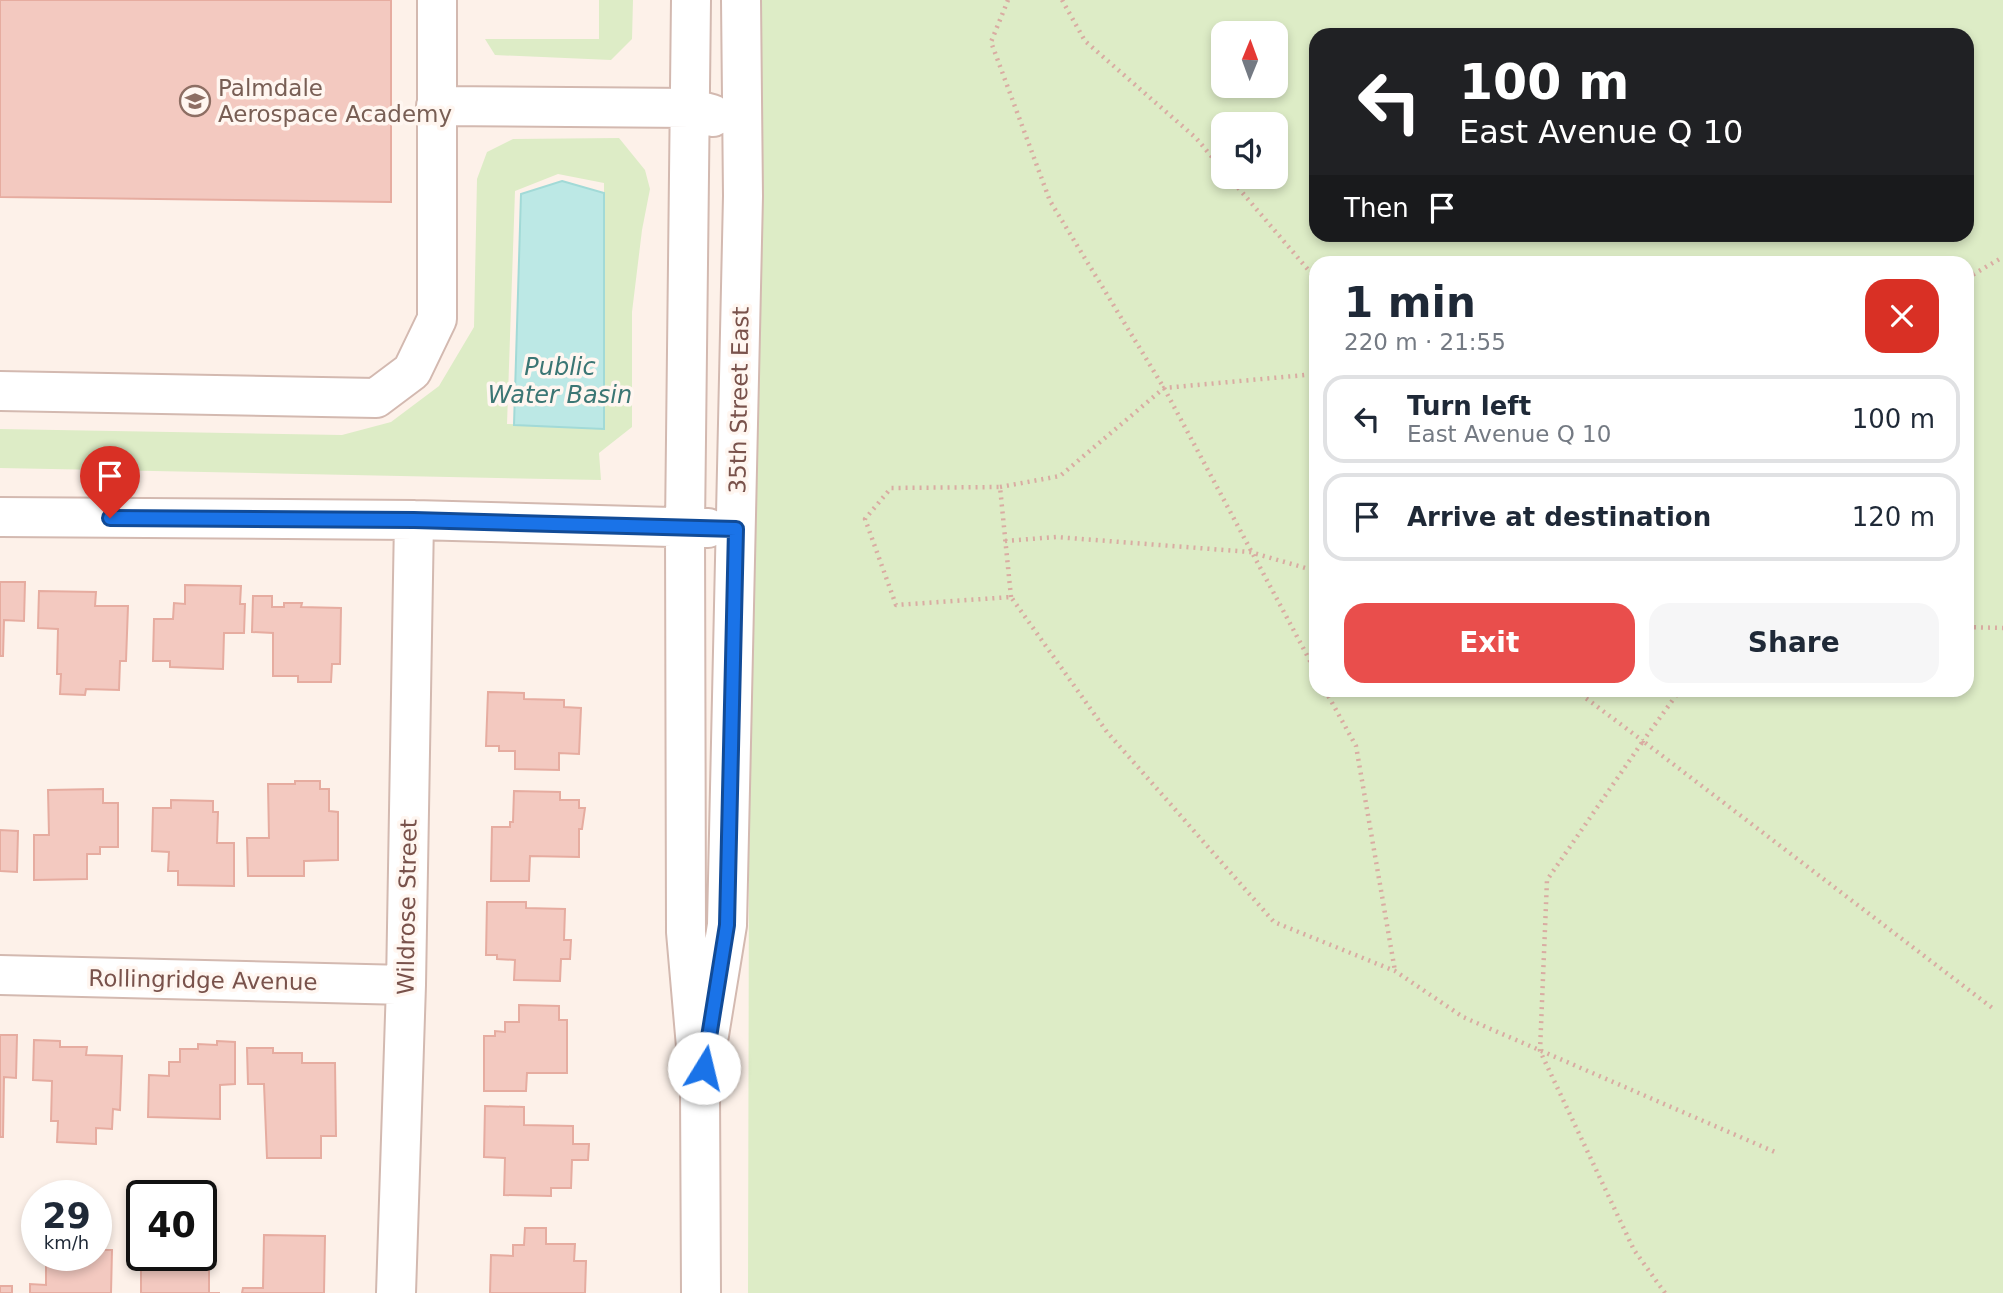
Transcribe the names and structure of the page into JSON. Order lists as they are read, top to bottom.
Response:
{
  "streets": {
    "street": ["35th Street East", "Wildrose Street", "Rollingridge Avenue"]
  },
  "crossings": [
    ["Wildrose Street", "Rollingridge Avenue"]
  ],
  "water": ["Public Water Basin"],
  "places": {
    "school or university": ["Palmdale Aerospace Academy"]
  },
  "north": "top",
  "page": {
    "turn": ["100 m", "East Avenue Q 10"],
    "then": "Then",
    "heading": ["1 min", "220 m · 21:55"],
    "list": [
      {
        "name": "Turn left",
        "note": "East Avenue Q 10",
        "value": "100 m"
      },
      {
        "name": "Arrive at destination",
        "value": "120 m"
      }
    ],
    "buttons": ["Exit", "Share"],
    "speed": "29 km/h",
    "limit": "40"
  }
}
